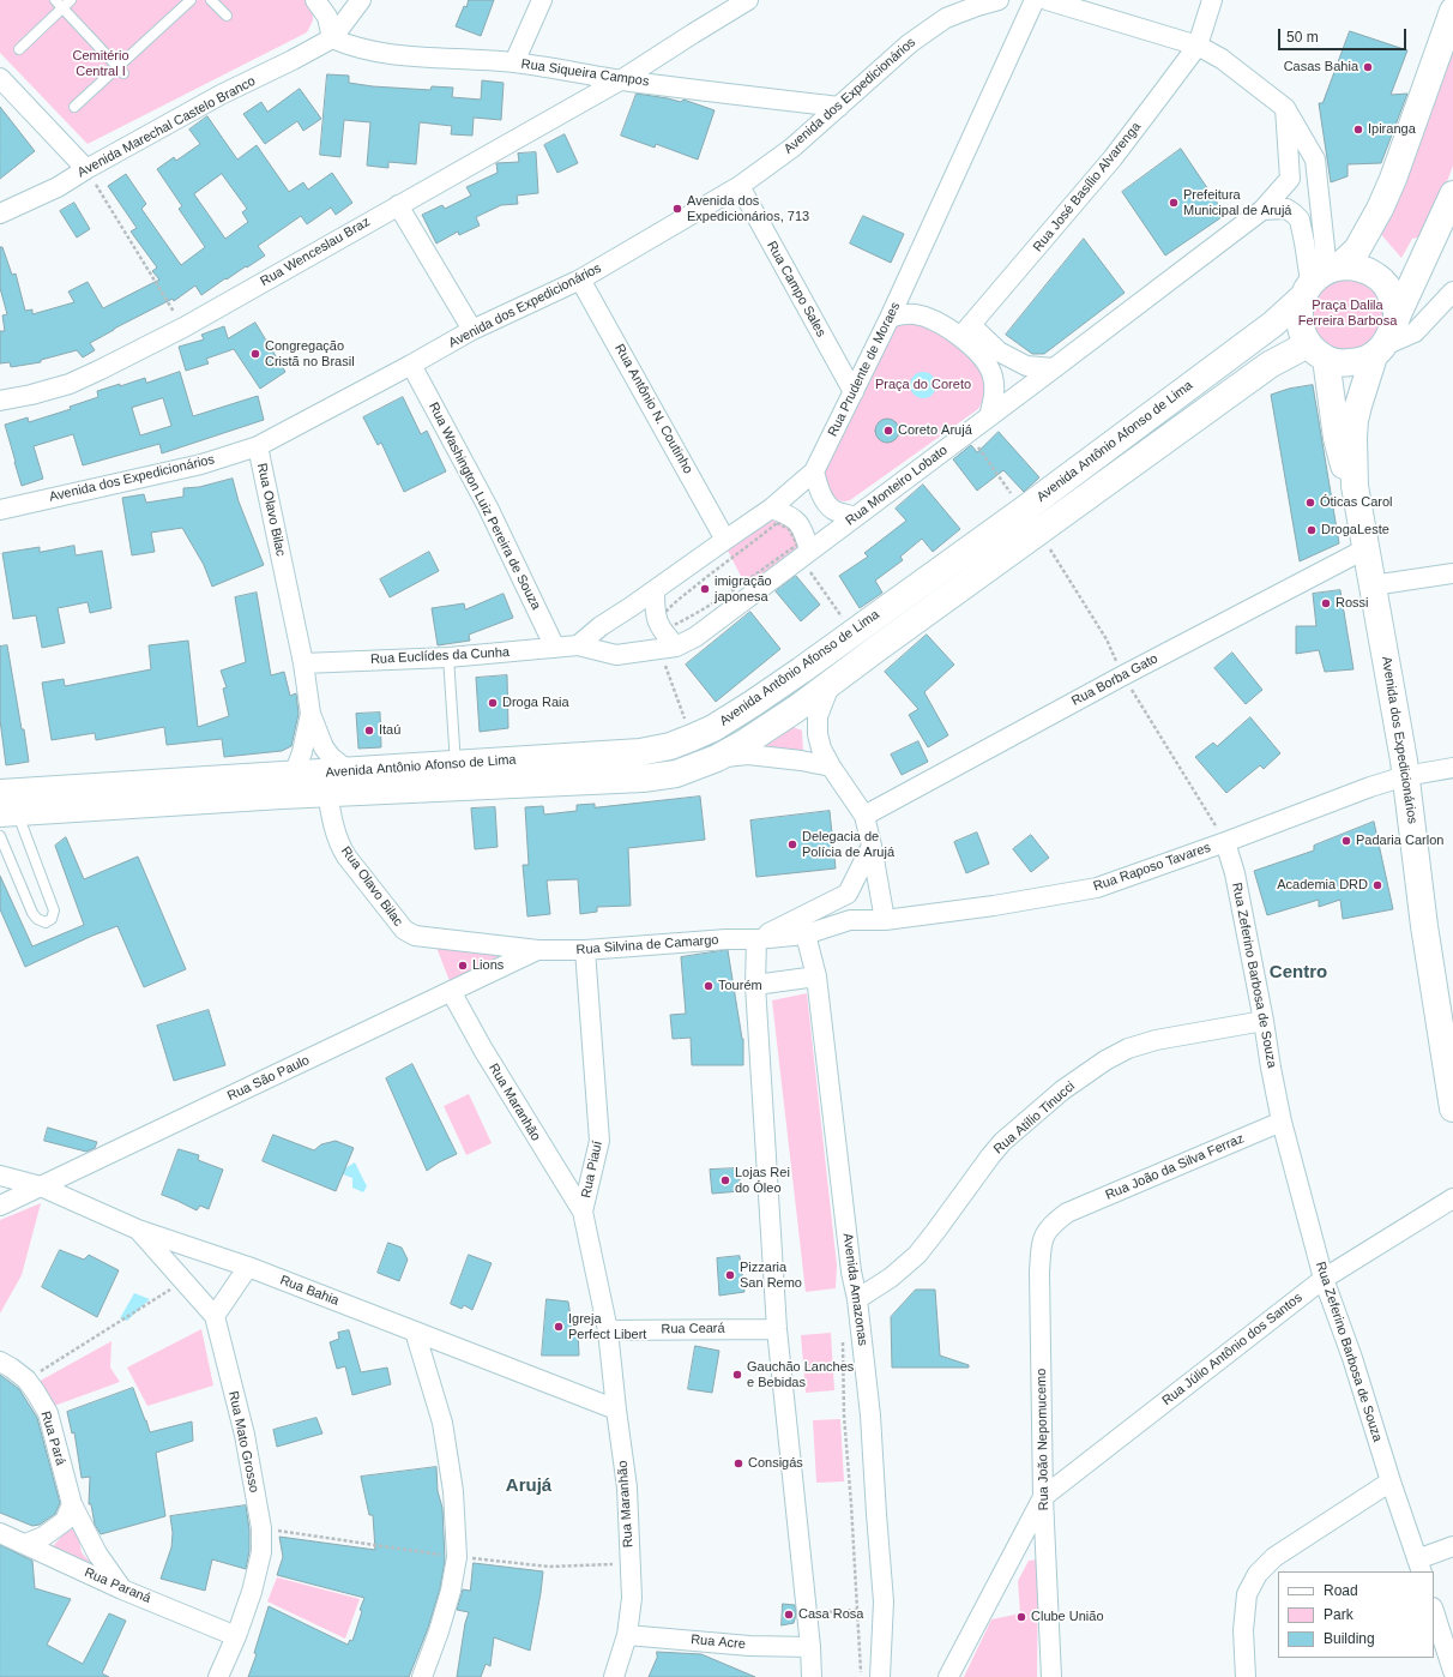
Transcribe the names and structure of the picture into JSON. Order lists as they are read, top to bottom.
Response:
{
  "streets": {
    "main road": ["Avenida dos Expedicionários", "Avenida Antônio Afonso de Lima"],
    "street": [
      "Rua Siqueira Campos",
      "Avenida Marechal Castelo Branco",
      "Rua José Basílio Alvarenga",
      "Rua Wenceslau Braz",
      "Rua Campo Sales",
      "Rua Prudente de Moraes",
      "Rua Antônio N. Coutinho",
      "Rua Monteiro Lobato",
      "Rua Washington Luiz Pereira de Souza",
      "Rua Olavo Bilac",
      "Rua Euclídes da Cunha",
      "Rua Borba Gato",
      "Rua Raposo Tavares",
      "Rua Silvina de Camargo",
      "Rua Zeferino Barbosa de Souza",
      "Rua São Paulo",
      "Rua Maranhão",
      "Rua Atílio Tinucci",
      "Rua João da Silva Ferraz",
      "Rua Piauí",
      "Avenida Amazonas",
      "Rua Bahia",
      "Rua Ceará",
      "Rua Júlio Antônio dos Santos",
      "Rua Pará",
      "Rua João Nepomucemo",
      "Rua Mato Grosso",
      "Rua Paraná",
      "Rua Acre"
    ]
  },
  "crossings": [
    ["Rua Siqueira Campos", "Avenida dos Expedicionários"],
    ["Rua Siqueira Campos", "Avenida Marechal Castelo Branco"],
    ["Rua Siqueira Campos", "Rua Wenceslau Braz"],
    ["Avenida dos Expedicionários", "Rua Campo Sales"],
    ["Avenida dos Expedicionários", "Rua Antônio N. Coutinho"],
    ["Avenida dos Expedicionários", "Avenida Antônio Afonso de Lima"],
    ["Avenida dos Expedicionários", "Rua Washington Luiz Pereira de Souza"],
    ["Avenida dos Expedicionários", "Rua Olavo Bilac"],
    ["Avenida dos Expedicionários", "Rua Borba Gato"],
    ["Avenida dos Expedicionários", "Rua Raposo Tavares"],
    ["Rua Campo Sales", "Rua Prudente de Moraes"],
    ["Rua Prudente de Moraes", "Rua Antônio N. Coutinho"],
    ["Rua Prudente de Moraes", "Rua Monteiro Lobato"],
    ["Rua Prudente de Moraes", "Rua Euclídes da Cunha"],
    ["Avenida Antônio Afonso de Lima", "Rua Olavo Bilac"],
    ["Rua Monteiro Lobato", "Rua Euclídes da Cunha"],
    ["Rua Washington Luiz Pereira de Souza", "Rua Euclídes da Cunha"],
    ["Rua Olavo Bilac", "Rua Euclídes da Cunha"],
    ["Rua Olavo Bilac", "Rua Silvina de Camargo"],
    ["Rua Olavo Bilac", "Rua São Paulo"],
    ["Rua Raposo Tavares", "Rua Silvina de Camargo"],
    ["Rua Raposo Tavares", "Rua Zeferino Barbosa de Souza"],
    ["Rua Raposo Tavares", "Avenida Amazonas"],
    ["Rua Silvina de Camargo", "Rua São Paulo"],
    ["Rua Silvina de Camargo", "Rua Piauí"],
    ["Rua Silvina de Camargo", "Avenida Amazonas"],
    ["Rua Zeferino Barbosa de Souza", "Rua Atílio Tinucci"],
    ["Rua Zeferino Barbosa de Souza", "Rua João da Silva Ferraz"],
    ["Rua Zeferino Barbosa de Souza", "Rua Júlio Antônio dos Santos"],
    ["Rua São Paulo", "Rua Maranhão"],
    ["Rua São Paulo", "Rua Bahia"],
    ["Rua Maranhão", "Rua Piauí"],
    ["Rua Maranhão", "Rua Bahia"],
    ["Rua Maranhão", "Rua Ceará"],
    ["Rua Maranhão", "Rua Acre"],
    ["Rua Atílio Tinucci", "Avenida Amazonas"],
    ["Rua João da Silva Ferraz", "Rua João Nepomucemo"],
    ["Rua Piauí", "Rua Ceará"],
    ["Rua Bahia", "Rua Mato Grosso"],
    ["Rua Júlio Antônio dos Santos", "Rua João Nepomucemo"],
    ["Rua Pará", "Rua Paraná"],
    ["Rua Mato Grosso", "Rua Paraná"]
  ],
  "districts": ["Centro", "Arujá"],
  "parks": ["Cemitério Central I", "Praça Dalila Ferreira Barbosa", "Praça do Coreto"],
  "places": [
    "Casas Bahia",
    "Ipiranga",
    "Prefeitura Municipal de Arujá",
    "Avenida dos Expedicionários, 713",
    "Congregação Cristã no Brasil",
    "Coreto Arujá",
    "Óticas Carol",
    "DrogaLeste",
    "imigração japonesa",
    "Rossi",
    "Droga Raia",
    "Itaú",
    "Padaria Carlon",
    "Delegacia de Polícia de Arujá",
    "Academia DRD",
    "Lions",
    "Tourém",
    "Lojas Rei do Óleo",
    "Pizzaria San Remo",
    "Igreja Perfect Libert",
    "Gauchão Lanches e Bebidas",
    "Consigás",
    "Casa Rosa",
    "Clube União"
  ],
  "legend": ["Road", "Park", "Building"],
  "scale_bar": "50 m"
}
